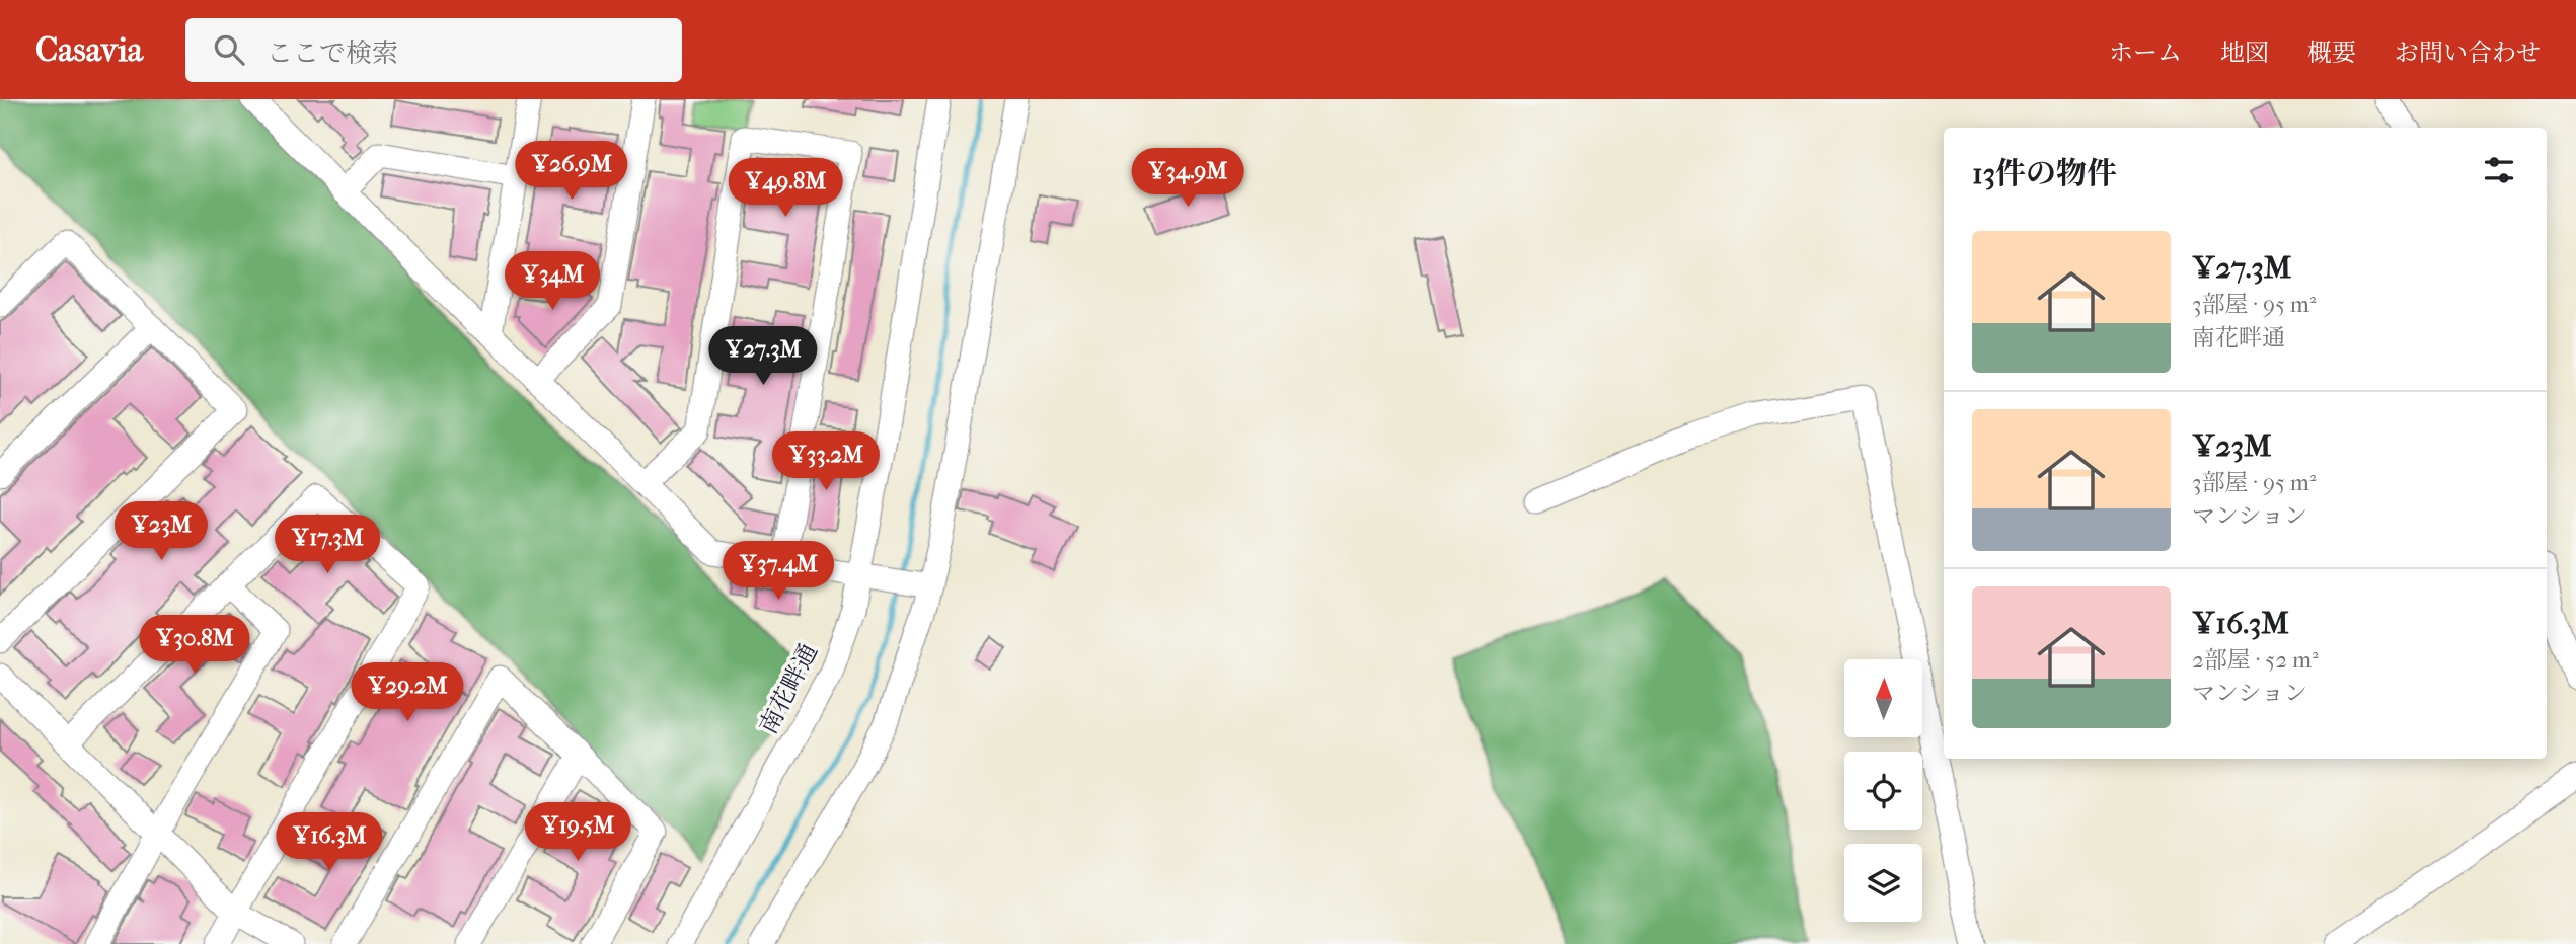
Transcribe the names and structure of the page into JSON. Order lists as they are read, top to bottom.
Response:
{
  "streets": {
    "street": ["南花畔通"]
  },
  "north": "top",
  "page": {
    "header": "Casavia",
    "search": "ここで検索",
    "nav": [
      "ホーム",
      "地図",
      "概要",
      "お問い合わせ"
    ],
    "heading": "13件の物件",
    "price": [
      "¥26.9M",
      "¥34.9M",
      "¥49.8M",
      "¥34M",
      "¥27.3M",
      "¥33.2M",
      "¥23M",
      "¥17.3M",
      "¥37.4M",
      "¥30.8M",
      "¥29.2M",
      "¥19.5M",
      "¥16.3M"
    ],
    "list": [
      {
        "name": "¥27.3M",
        "note": "3部屋 · 95 m² · 南花畔通"
      },
      {
        "name": "¥23M",
        "note": "3部屋 · 95 m² · マンション"
      },
      {
        "name": "¥16.3M",
        "note": "2部屋 · 52 m² · マンション"
      }
    ]
  }
}
